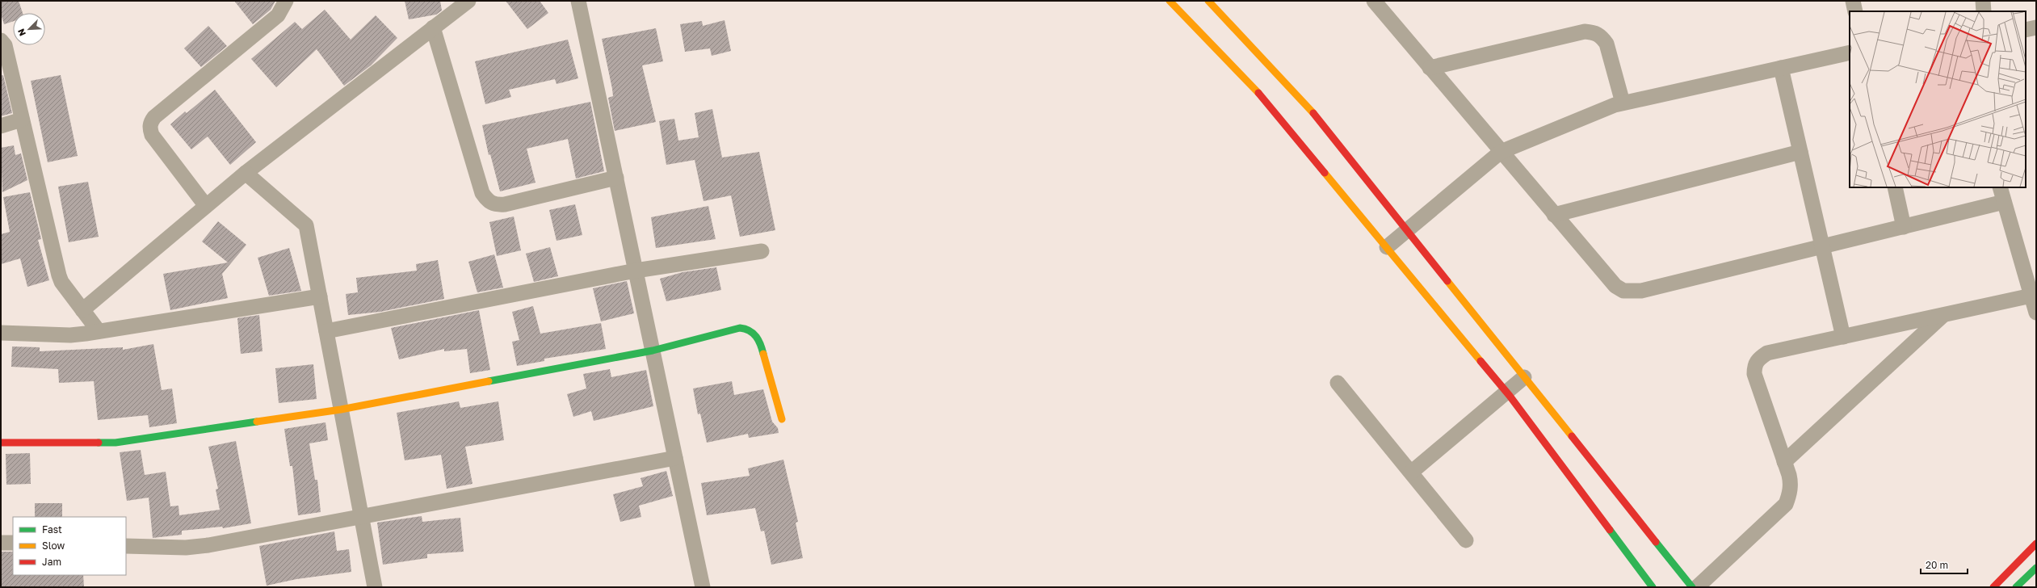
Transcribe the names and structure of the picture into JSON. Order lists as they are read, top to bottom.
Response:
{
  "legend": ["Fast", "Slow", "Jam"],
  "scale_bar": "20 m",
  "north": "bottom left"
}
